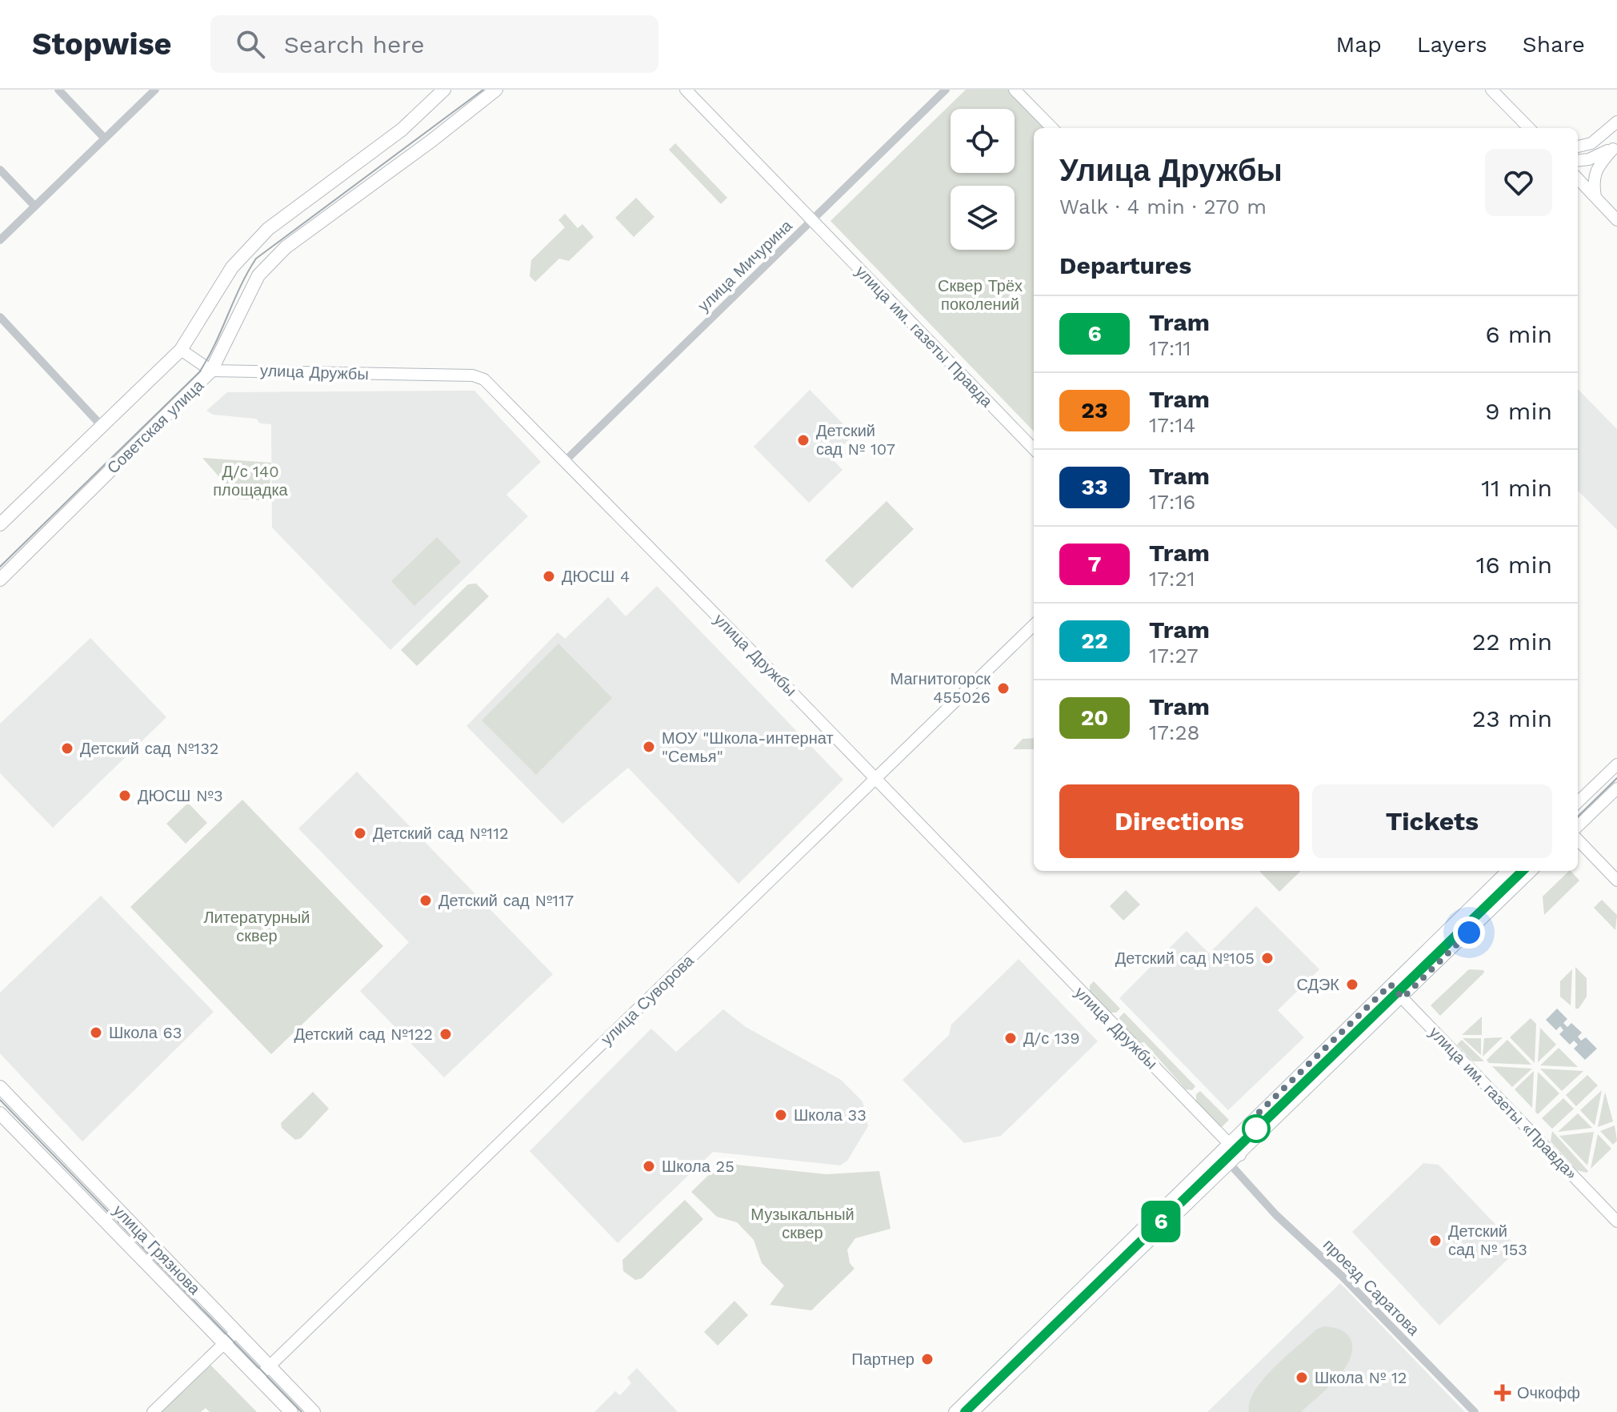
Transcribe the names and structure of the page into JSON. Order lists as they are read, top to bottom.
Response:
{
  "streets": {
    "main road": [
      "улица им. газеты Правда",
      "улица Дружбы",
      "Советская улица",
      "улица Суворова",
      "улица им. газеты «Правда»",
      "улица Грязнова"
    ],
    "street": ["улица Мичурина", "проезд Саратова"]
  },
  "crossings": [
    ["улица Мичурина", "улица им. газеты Правда"],
    ["улица Мичурина", "улица Дружбы"],
    ["улица Дружбы", "Советская улица"],
    ["улица Дружбы", "улица Суворова"],
    ["улица Суворова", "улица Грязнова"]
  ],
  "parks": [
    "Сквер Трёх поколений",
    "Д/с 140 площадка",
    "Литературный сквер",
    "Музыкальный сквер"
  ],
  "places": {
    "other": [
      "Детский сад № 107",
      "ДЮСШ 4",
      "Магнитогорск 455026",
      "МОУ \"Школа-интернат \"Семья\"",
      "Детский сад №132",
      "ДЮСШ №3",
      "Детский сад №112",
      "Детский сад №117",
      "Детский сад №105",
      "СДЭК",
      "Школа 63",
      "Детский сад №122",
      "Д/с 139",
      "Школа 33",
      "Школа 25",
      "Детский сад № 153",
      "Партнер",
      "Школа № 12"
    ],
    "health": ["Очкофф"]
  },
  "lines": ["tram line 6"],
  "page": {
    "header": "Stopwise",
    "search": "Search here",
    "nav": ["Map", "Layers", "Share"],
    "on_map": "6",
    "heading": [
      ["Улица Дружбы", "Walk · 4 min · 270 m"],
      "Departures"
    ],
    "list": [
      {
        "mark": "6",
        "name": "Tram",
        "note": "17:11",
        "value": "6 min"
      },
      {
        "mark": "23",
        "name": "Tram",
        "note": "17:14",
        "value": "9 min"
      },
      {
        "mark": "33",
        "name": "Tram",
        "note": "17:16",
        "value": "11 min"
      },
      {
        "mark": "7",
        "name": "Tram",
        "note": "17:21",
        "value": "16 min"
      },
      {
        "mark": "22",
        "name": "Tram",
        "note": "17:27",
        "value": "22 min"
      },
      {
        "mark": "20",
        "name": "Tram",
        "note": "17:28",
        "value": "23 min"
      }
    ],
    "buttons": ["Directions", "Tickets"]
  }
}
